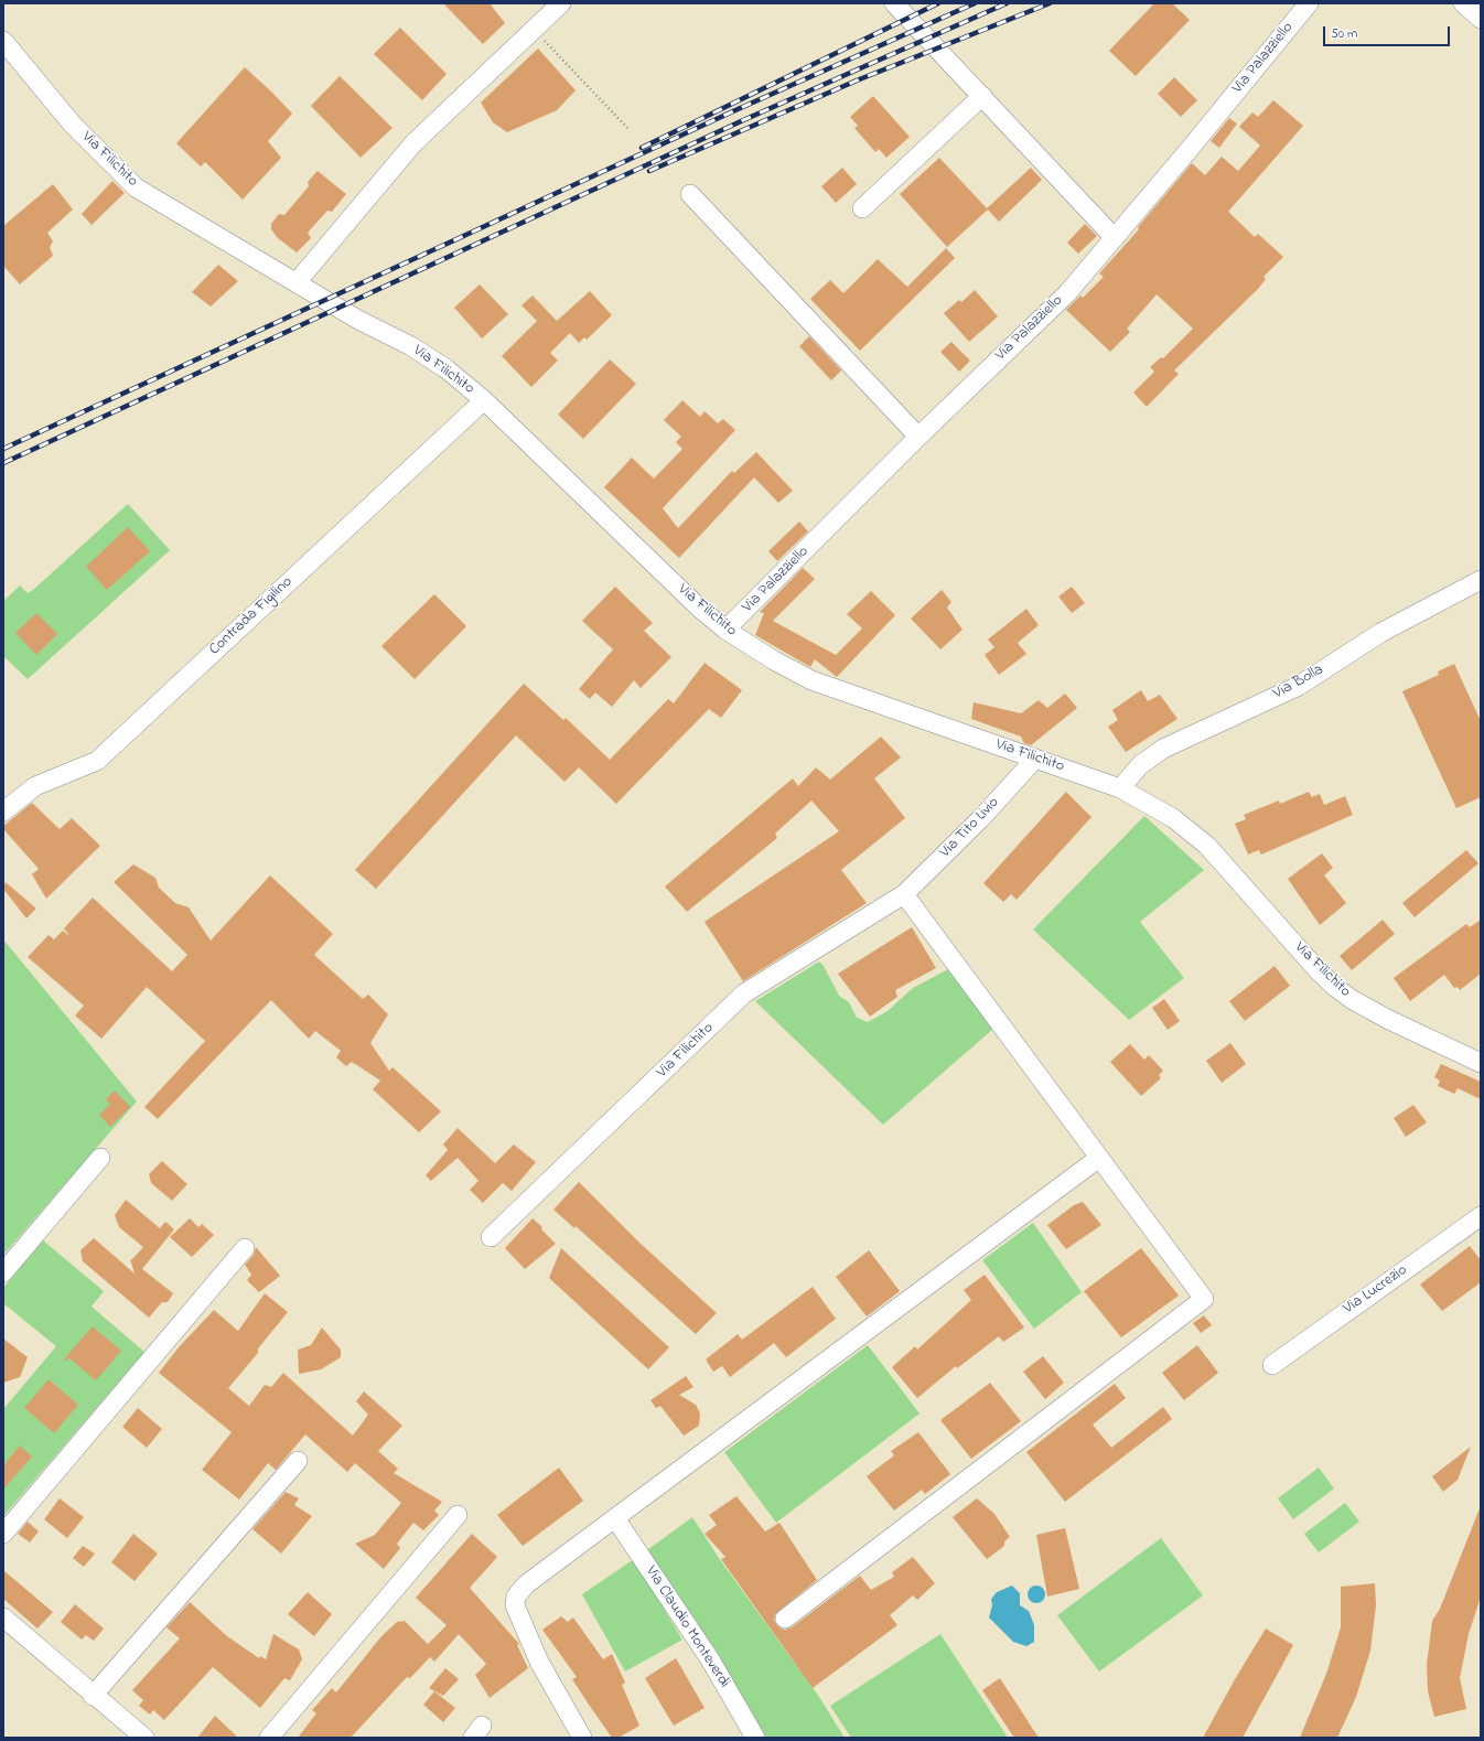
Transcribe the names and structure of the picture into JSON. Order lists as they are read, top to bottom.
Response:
{
  "streets": {
    "street": [
      "Via Palazziello",
      "Via Filichito",
      "Contrada Figilino",
      "Via Bolla",
      "Via Tito Livio",
      "Via Lucrezio",
      "Via Claudio Monteverdi"
    ]
  },
  "crossings": [
    ["Via Palazziello", "Via Filichito"],
    ["Via Filichito", "Contrada Figilino"],
    ["Via Filichito", "Via Bolla"],
    ["Via Filichito", "Via Tito Livio"]
  ],
  "scale_bar": "50 m"
}
